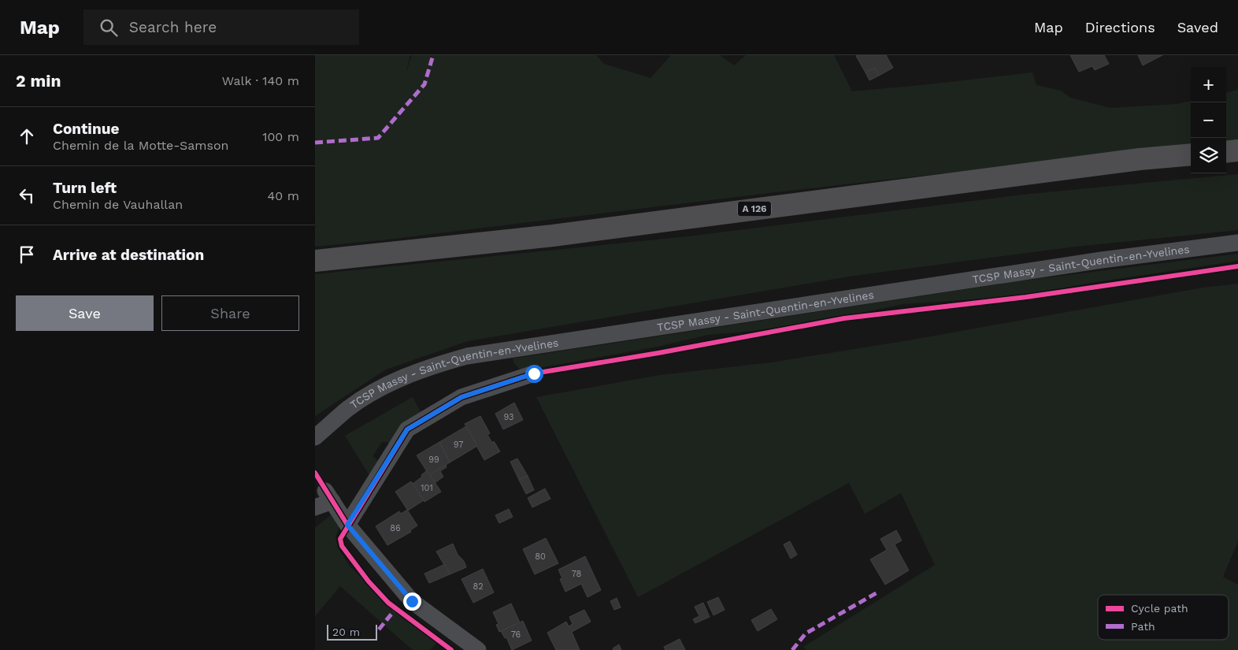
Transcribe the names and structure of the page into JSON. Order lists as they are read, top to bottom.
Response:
{
  "streets": {
    "highway": ["A 126"],
    "street": ["TCSP Massy - Saint-Quentin-en-Yvelines"]
  },
  "house_numbers": [
    "93",
    "97",
    "99",
    "101",
    "86",
    "80",
    "78",
    "82",
    "76"
  ],
  "legend": ["Cycle path", "Path"],
  "scale_bar": "20 m",
  "page": {
    "header": "Map",
    "search": "Search here",
    "nav": ["Map", "Directions", "Saved"],
    "heading": ["2 min", "Walk · 140 m"],
    "map_buttons": ["+", "−"],
    "list": [
      ["Continue", "Chemin de la Motte-Samson", "100 m"],
      ["Turn left", "Chemin de Vauhallan", "40 m"],
      "Arrive at destination"
    ],
    "buttons": ["Save", "Share"],
    "scale": "20 m"
  }
}
